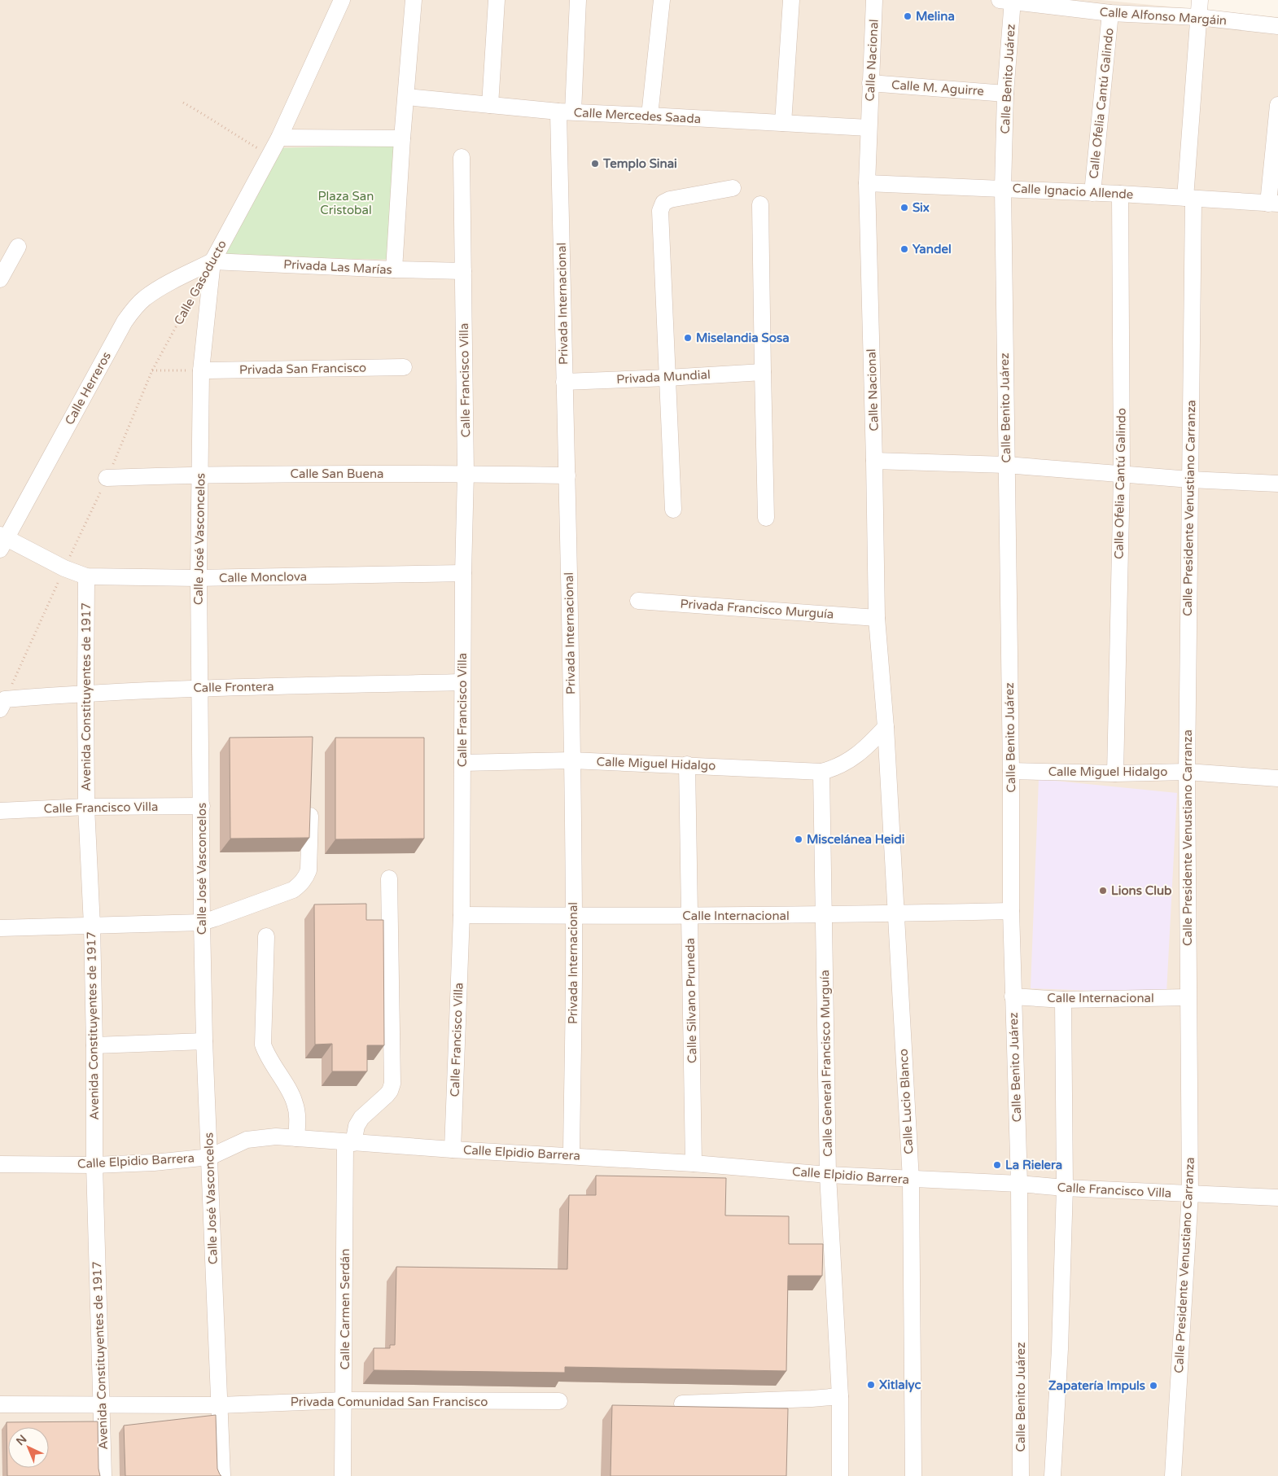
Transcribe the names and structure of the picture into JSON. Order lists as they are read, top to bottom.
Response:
{
  "streets": {
    "street": [
      "Calle Alfonso Margáin",
      "Calle Nacional",
      "Calle Benito Juárez",
      "Calle M. Aguirre",
      "Calle Ofelia Cantú Galindo",
      "Calle Mercedes Saada",
      "Calle Ignacio Allende",
      "Privada Las Marías",
      "Calle Gasoducto",
      "Privada Internacional",
      "Privada San Francisco",
      "Privada Mundial",
      "Calle Francisco Villa",
      "Calle Herreros",
      "Calle San Buena",
      "Calle Presidente Venustiano Carranza",
      "Calle José Vasconcelos",
      "Calle Monclova",
      "Privada Francisco Murguía",
      "Calle Frontera",
      "Avenida Constituyentes de 1917",
      "Calle Miguel Hidalgo",
      "Calle Internacional",
      "Calle Silvano Pruneda",
      "Calle General Francisco Murguía",
      "Calle Lucio Blanco",
      "Calle Elpidio Barrera",
      "Calle Carmen Serdán",
      "Privada Comunidad San Francisco"
    ]
  },
  "crossings": [
    ["Calle Alfonso Margáin", "Calle Benito Juárez"],
    ["Calle Alfonso Margáin", "Calle Ofelia Cantú Galindo"],
    ["Calle Alfonso Margáin", "Calle Presidente Venustiano Carranza"],
    ["Calle Nacional", "Calle M. Aguirre"],
    ["Calle Nacional", "Calle Mercedes Saada"],
    ["Calle Nacional", "Calle Ignacio Allende"],
    ["Calle Nacional", "Privada Francisco Murguía"],
    ["Calle Nacional", "Calle Miguel Hidalgo"],
    ["Calle Nacional", "Calle Lucio Blanco"],
    ["Calle Benito Juárez", "Calle M. Aguirre"],
    ["Calle Benito Juárez", "Calle Ignacio Allende"],
    ["Calle Benito Juárez", "Calle Miguel Hidalgo"],
    ["Calle Benito Juárez", "Calle Internacional"],
    ["Calle Benito Juárez", "Calle Elpidio Barrera"],
    ["Calle Ofelia Cantú Galindo", "Calle Ignacio Allende"],
    ["Calle Ofelia Cantú Galindo", "Calle Miguel Hidalgo"],
    ["Calle Mercedes Saada", "Privada Internacional"],
    ["Calle Ignacio Allende", "Calle Presidente Venustiano Carranza"],
    ["Privada Las Marías", "Calle Gasoducto"],
    ["Privada Las Marías", "Calle Francisco Villa"],
    ["Privada Las Marías", "Calle Herreros"],
    ["Privada Las Marías", "Calle José Vasconcelos"],
    ["Calle Gasoducto", "Calle Herreros"],
    ["Calle Gasoducto", "Calle San Buena"],
    ["Calle Gasoducto", "Calle José Vasconcelos"],
    ["Calle Gasoducto", "Calle Monclova"],
    ["Calle Gasoducto", "Calle Frontera"],
    ["Privada Internacional", "Privada Mundial"],
    ["Privada Internacional", "Calle San Buena"],
    ["Privada Internacional", "Calle Miguel Hidalgo"],
    ["Privada Internacional", "Calle Internacional"],
    ["Privada Internacional", "Calle Elpidio Barrera"],
    ["Privada San Francisco", "Calle José Vasconcelos"],
    ["Calle Francisco Villa", "Calle San Buena"],
    ["Calle Francisco Villa", "Calle Presidente Venustiano Carranza"],
    ["Calle Francisco Villa", "Calle José Vasconcelos"],
    ["Calle Francisco Villa", "Calle Monclova"],
    ["Calle Francisco Villa", "Calle Frontera"],
    ["Calle Francisco Villa", "Avenida Constituyentes de 1917"],
    ["Calle Francisco Villa", "Calle Miguel Hidalgo"],
    ["Calle Francisco Villa", "Calle Internacional"],
    ["Calle Francisco Villa", "Calle Elpidio Barrera"],
    ["Calle Herreros", "Calle José Vasconcelos"],
    ["Calle Herreros", "Calle Monclova"],
    ["Calle San Buena", "Calle José Vasconcelos"],
    ["Calle Presidente Venustiano Carranza", "Calle Miguel Hidalgo"],
    ["Calle Presidente Venustiano Carranza", "Calle Internacional"],
    ["Calle José Vasconcelos", "Calle Monclova"],
    ["Calle José Vasconcelos", "Calle Frontera"],
    ["Calle José Vasconcelos", "Calle Elpidio Barrera"],
    ["Calle José Vasconcelos", "Privada Comunidad San Francisco"],
    ["Calle Monclova", "Avenida Constituyentes de 1917"],
    ["Calle Frontera", "Avenida Constituyentes de 1917"],
    ["Avenida Constituyentes de 1917", "Calle Elpidio Barrera"],
    ["Avenida Constituyentes de 1917", "Privada Comunidad San Francisco"],
    ["Calle Miguel Hidalgo", "Calle Silvano Pruneda"],
    ["Calle Miguel Hidalgo", "Calle General Francisco Murguía"],
    ["Calle Miguel Hidalgo", "Calle Lucio Blanco"],
    ["Calle Internacional", "Calle Silvano Pruneda"],
    ["Calle Internacional", "Calle General Francisco Murguía"],
    ["Calle Internacional", "Calle Lucio Blanco"],
    ["Calle Silvano Pruneda", "Calle Elpidio Barrera"],
    ["Calle General Francisco Murguía", "Calle Elpidio Barrera"],
    ["Calle Lucio Blanco", "Calle Elpidio Barrera"],
    ["Calle Elpidio Barrera", "Calle Carmen Serdán"],
    ["Calle Carmen Serdán", "Privada Comunidad San Francisco"]
  ],
  "parks": ["Plaza San Cristobal"],
  "places": [
    "Melina",
    "Templo Sinai",
    "Six",
    "Yandel",
    "Miselandia Sosa",
    "Miscelánea Heidi",
    "Lions Club",
    "La Rielera",
    "Xitlalyc",
    "Zapatería Impuls"
  ],
  "north": "top left"
}
